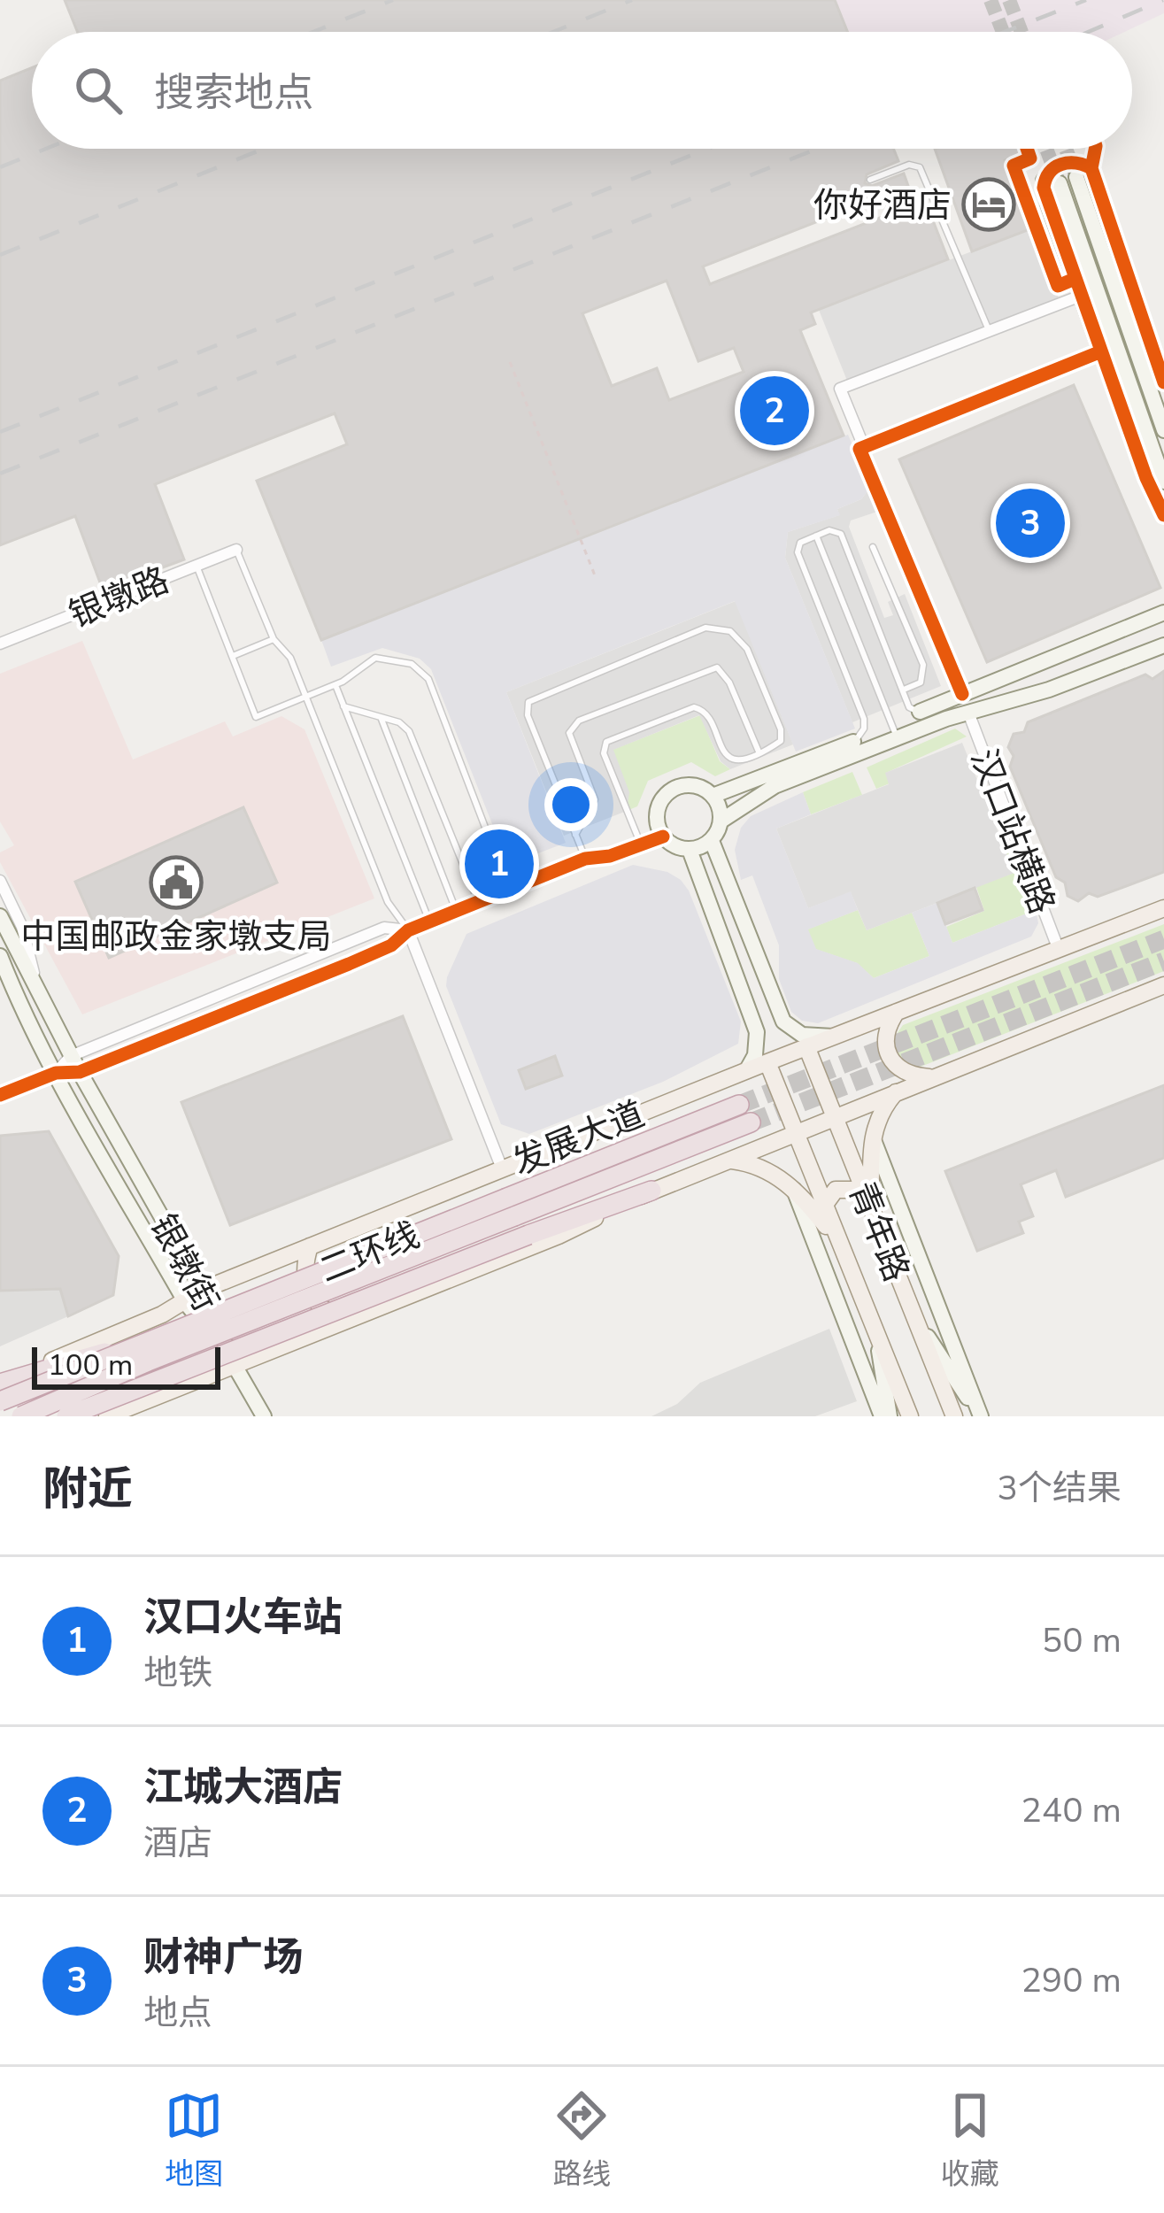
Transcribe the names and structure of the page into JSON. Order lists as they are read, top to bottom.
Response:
{
  "streets": {
    "highway": ["二环线"],
    "main road": ["发展大道", "青年路", "银墩街"],
    "street": ["银墩路", "汉口站横路"]
  },
  "crossings": [
    ["汉口站横路", "发展大道"],
    ["发展大道", "青年路"],
    ["发展大道", "银墩街"]
  ],
  "places": {
    "hotel": ["你好酒店"],
    "public building": ["中国邮政金家墩支局"]
  },
  "scale_bar": "100 m",
  "page": {
    "search": "搜索地点",
    "pins": ["2", "3", "1"],
    "scale": "100 m",
    "heading": ["附近", "3个结果"],
    "list": [
      {
        "mark": "1",
        "name": "汉口火车站",
        "note": "地铁",
        "value": "50 m"
      },
      {
        "mark": "2",
        "name": "江城大酒店",
        "note": "酒店",
        "value": "240 m"
      },
      {
        "mark": "3",
        "name": "财神广场",
        "note": "地点",
        "value": "290 m"
      }
    ],
    "nav": ["地图", "路线", "收藏"]
  }
}
